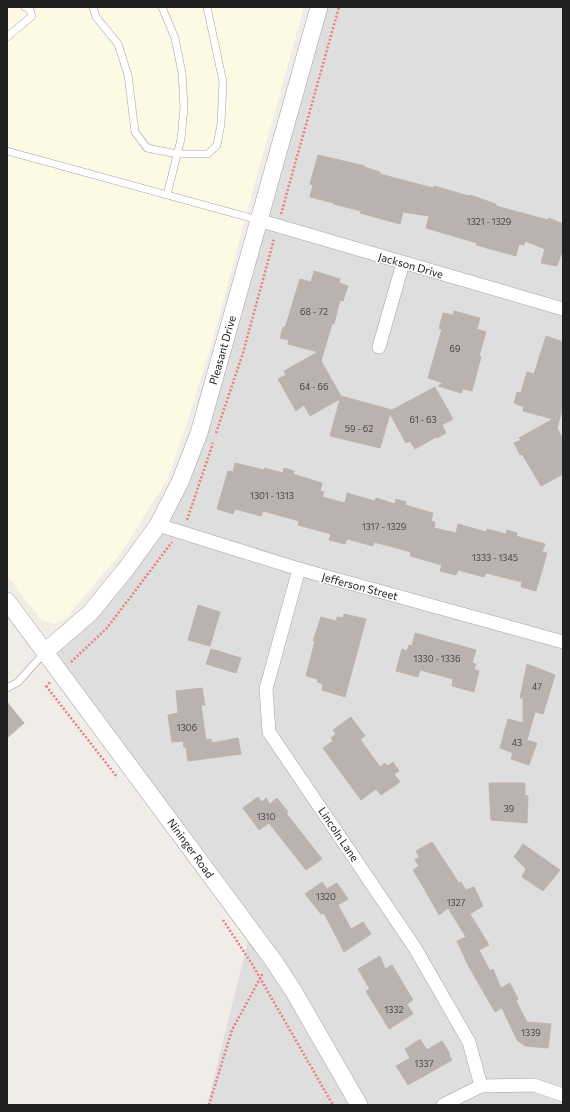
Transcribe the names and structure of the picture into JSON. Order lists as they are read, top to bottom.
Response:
{
  "streets": {
    "street": [
      "Jackson Drive",
      "Pleasant Drive",
      "Jefferson Street",
      "Lincoln Lane",
      "Nininger Road"
    ]
  },
  "crossings": [
    ["Jackson Drive", "Pleasant Drive"],
    ["Pleasant Drive", "Jefferson Street"],
    ["Pleasant Drive", "Nininger Road"],
    ["Jefferson Street", "Lincoln Lane"]
  ],
  "house_numbers": [
    "1321 - 1329",
    "68 - 72",
    "69",
    "64 - 66",
    "61 - 63",
    "59 - 62",
    "1301 - 1313",
    "1317 - 1329",
    "1333 - 1345",
    "1330 - 1336",
    "47",
    "1306",
    "43",
    "39",
    "1310",
    "1320",
    "1327",
    "1332",
    "1339",
    "1337"
  ]
}
